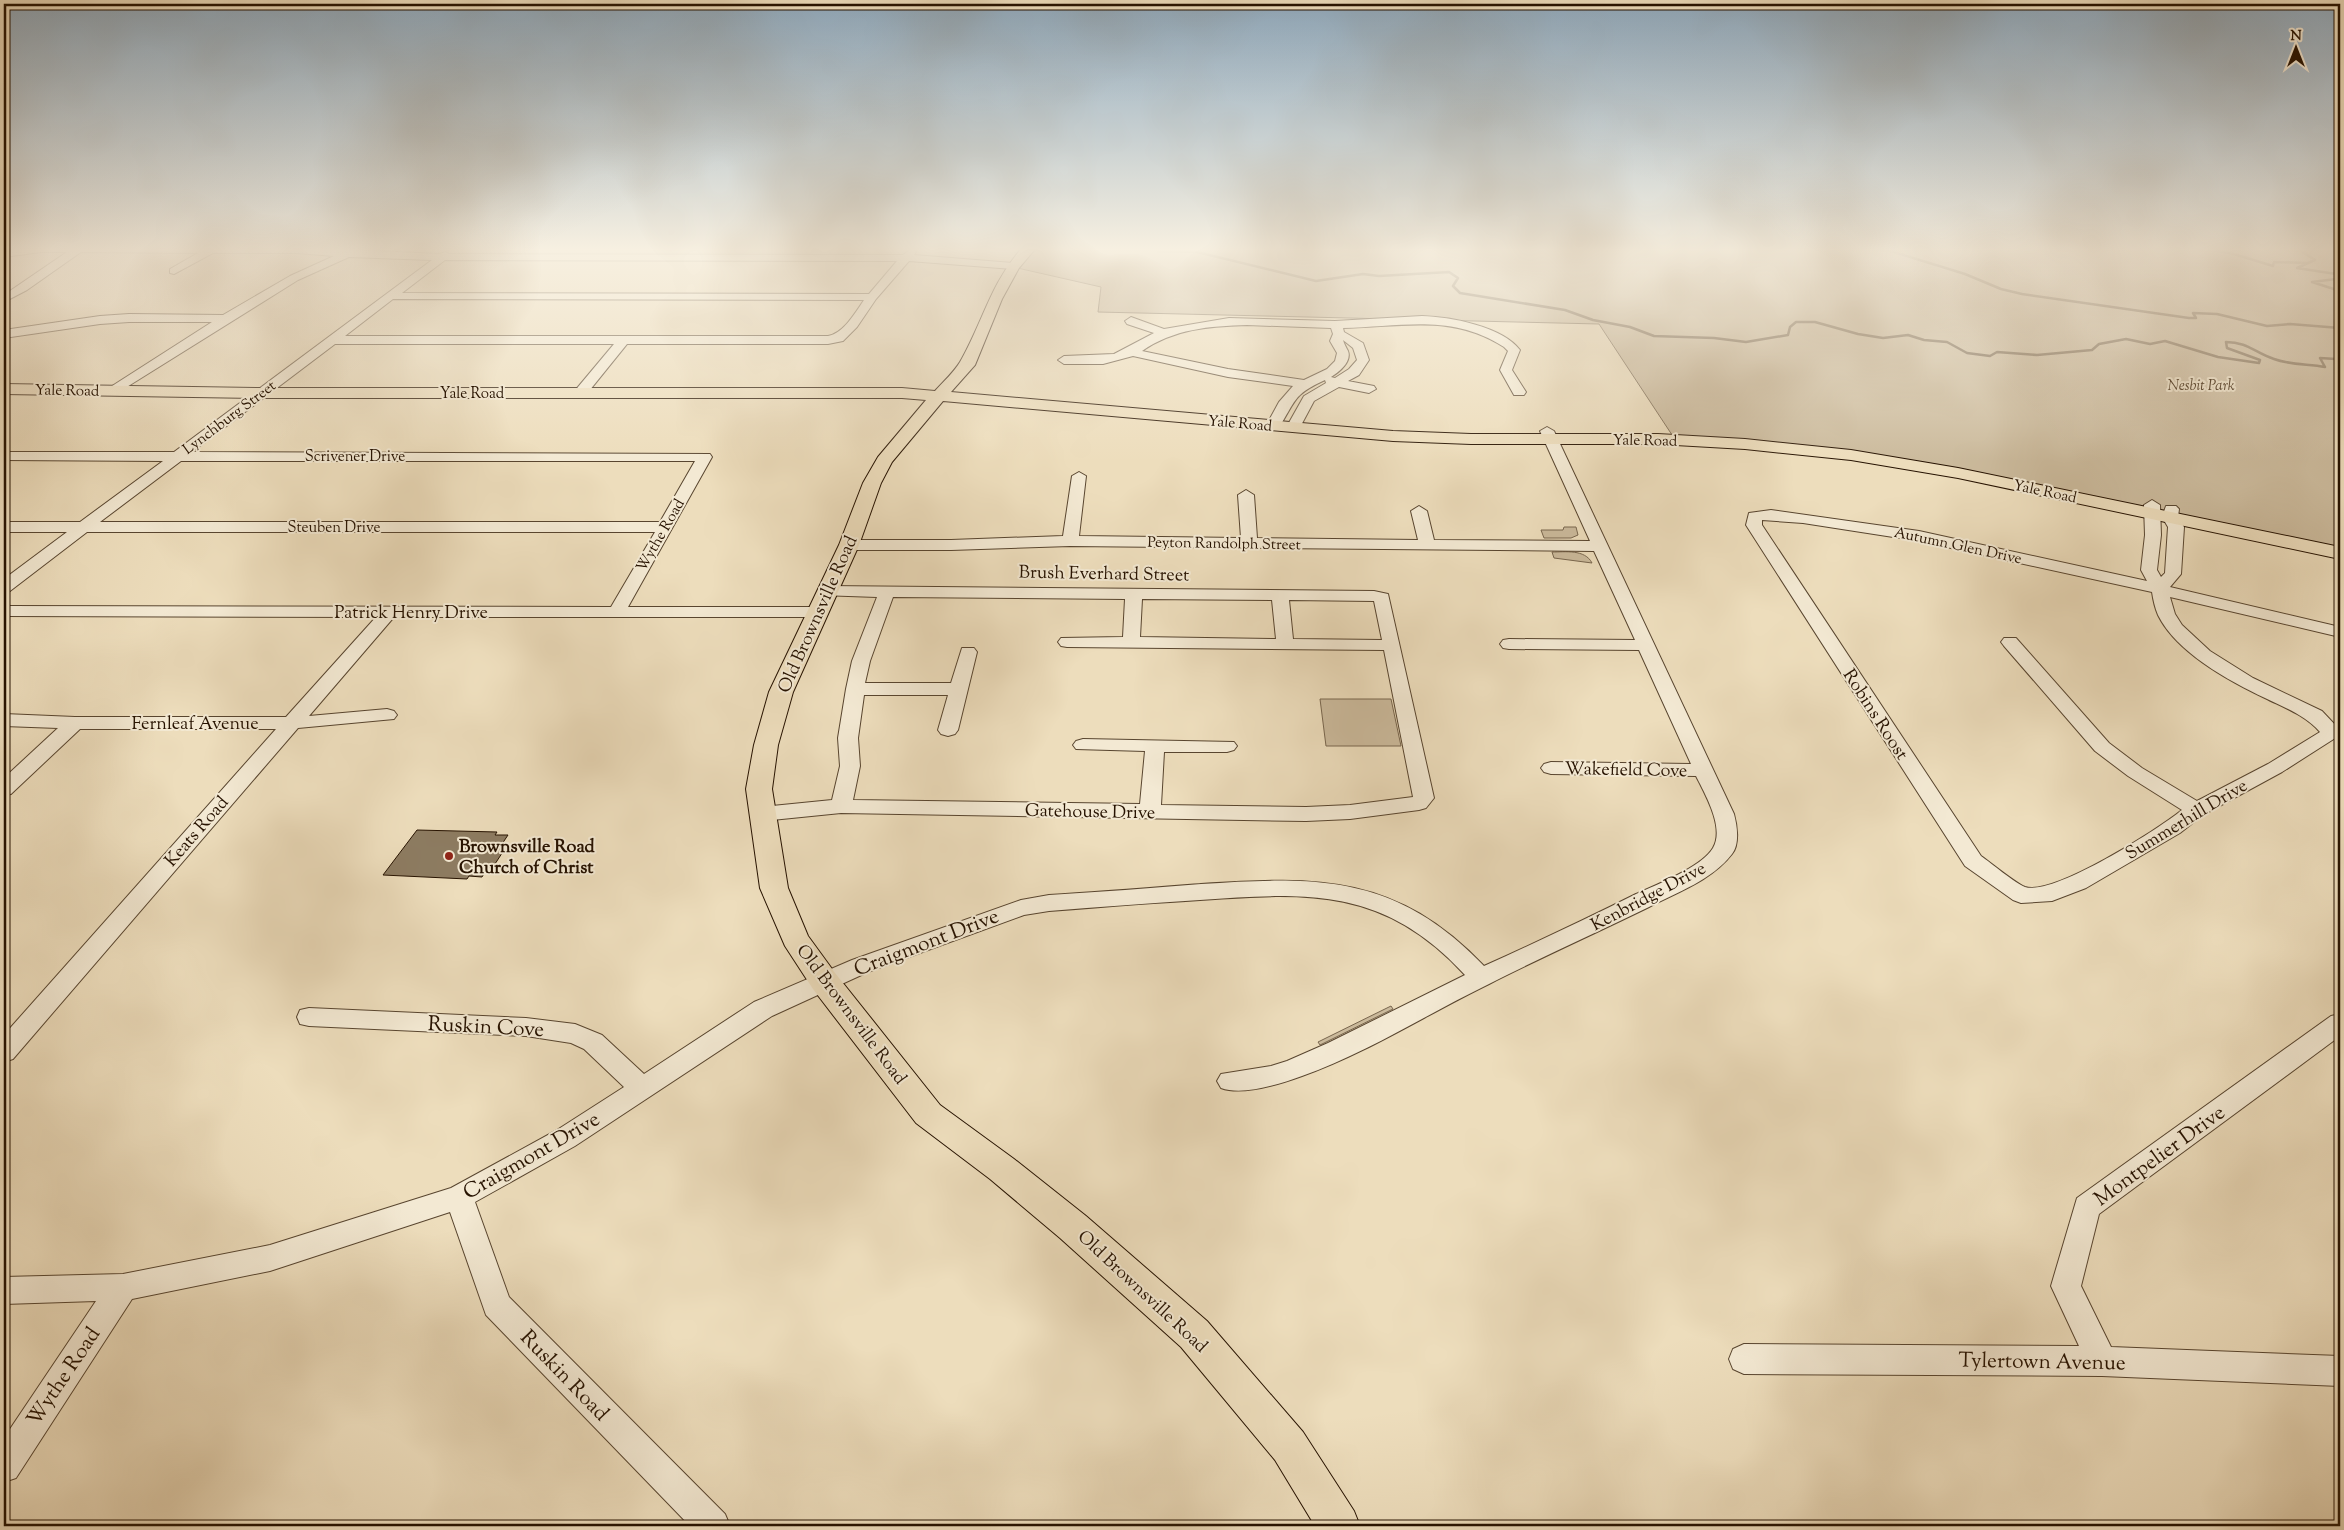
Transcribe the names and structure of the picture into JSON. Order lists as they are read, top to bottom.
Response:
{
  "streets": {
    "main road": ["Yale Road", "Old Brownsville Road"],
    "street": [
      "Lynchburg Street",
      "Scrivener Drive",
      "Steuben Drive",
      "Wythe Road",
      "Peyton Randolph Street",
      "Autumn Glen Drive",
      "Brush Everhard Street",
      "Patrick Henry Drive",
      "Robins Roost",
      "Fernleaf Avenue",
      "Wakefield Cove",
      "Gatehouse Drive",
      "Summerhill Drive",
      "Keats Road",
      "Kenbridge Drive",
      "Craigmont Drive",
      "Ruskin Cove",
      "Montpelier Drive",
      "Tylertown Avenue",
      "Ruskin Road"
    ]
  },
  "crossings": [
    ["Yale Road", "Lynchburg Street"],
    ["Yale Road", "Old Brownsville Road"],
    ["Yale Road", "Summerhill Drive"],
    ["Yale Road", "Kenbridge Drive"],
    ["Lynchburg Street", "Scrivener Drive"],
    ["Lynchburg Street", "Steuben Drive"],
    ["Scrivener Drive", "Wythe Road"],
    ["Steuben Drive", "Wythe Road"],
    ["Wythe Road", "Patrick Henry Drive"],
    ["Wythe Road", "Craigmont Drive"],
    ["Peyton Randolph Street", "Old Brownsville Road"],
    ["Peyton Randolph Street", "Kenbridge Drive"],
    ["Autumn Glen Drive", "Robins Roost"],
    ["Autumn Glen Drive", "Summerhill Drive"],
    ["Brush Everhard Street", "Old Brownsville Road"],
    ["Brush Everhard Street", "Gatehouse Drive"],
    ["Patrick Henry Drive", "Old Brownsville Road"],
    ["Patrick Henry Drive", "Keats Road"],
    ["Old Brownsville Road", "Gatehouse Drive"],
    ["Old Brownsville Road", "Craigmont Drive"],
    ["Robins Roost", "Summerhill Drive"],
    ["Fernleaf Avenue", "Keats Road"],
    ["Wakefield Cove", "Kenbridge Drive"],
    ["Kenbridge Drive", "Craigmont Drive"],
    ["Craigmont Drive", "Ruskin Cove"],
    ["Craigmont Drive", "Ruskin Road"],
    ["Montpelier Drive", "Tylertown Avenue"]
  ],
  "parks": ["Nesbit Park"],
  "places": ["Brownsville Road Church of Christ"],
  "north": "top"
}
